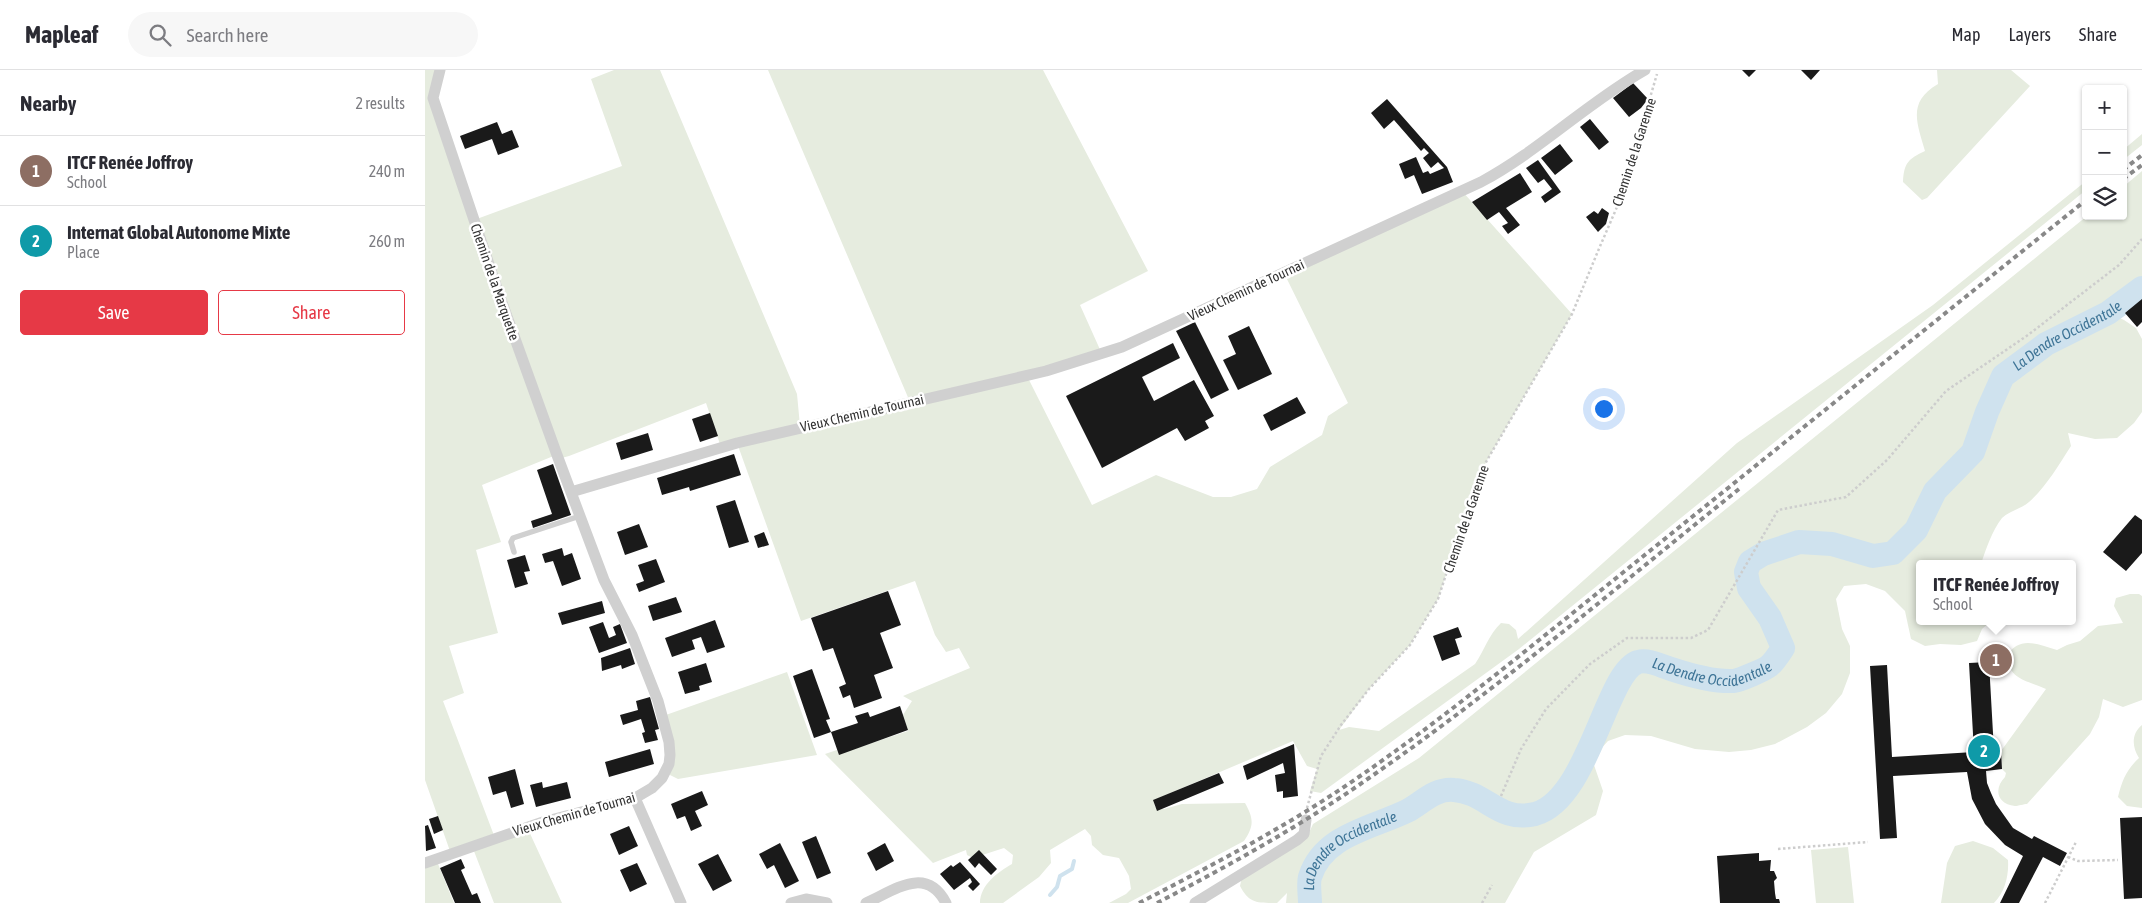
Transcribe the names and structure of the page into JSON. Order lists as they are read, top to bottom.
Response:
{
  "streets": {
    "street": ["Chemin de la Marquette", "Vieux Chemin de Tournai"],
    "path": ["Chemin de la Garenne"]
  },
  "crossings": [
    ["Chemin de la Marquette", "Vieux Chemin de Tournai"]
  ],
  "water": ["La Dendre Occidentale"],
  "page": {
    "header": "Mapleaf",
    "search": "Search here",
    "nav": ["Map", "Layers", "Share"],
    "heading": ["Nearby", "2 results"],
    "map_buttons": ["+", "−"],
    "list": [
      {
        "mark": "1",
        "name": "ITCF Renée Joffroy",
        "note": "School",
        "value": "240 m"
      },
      {
        "mark": "2",
        "name": "Internat Global Autonome Mixte",
        "note": "Place",
        "value": "260 m"
      }
    ],
    "buttons": ["Save", "Share"],
    "popup": ["ITCF Renée Joffroy", "School"],
    "pins": ["1", "2"]
  }
}
